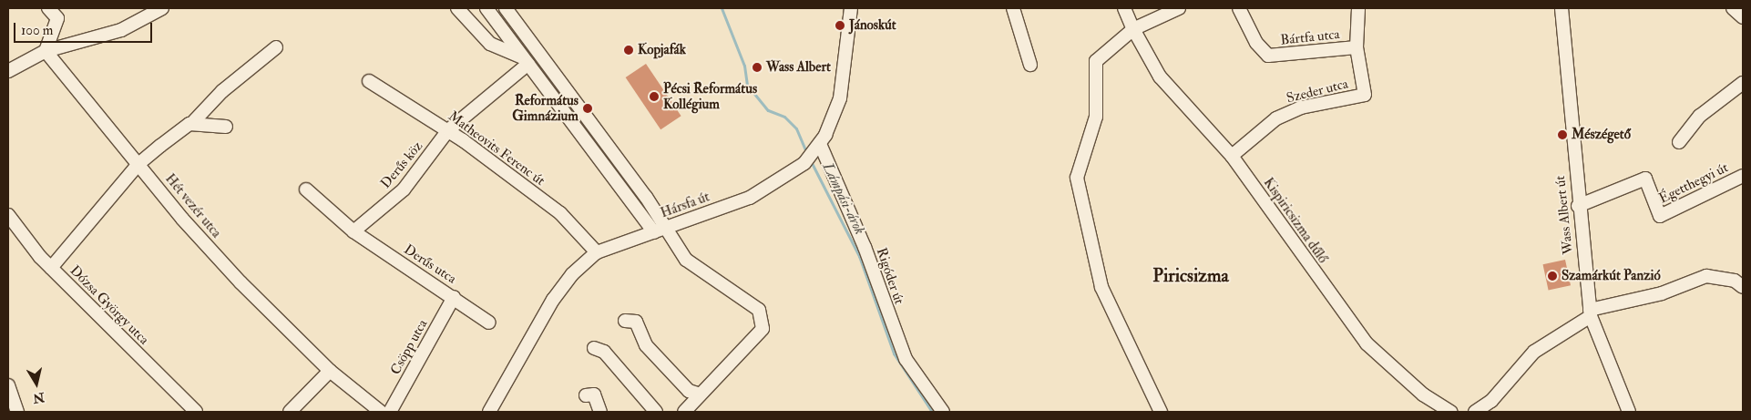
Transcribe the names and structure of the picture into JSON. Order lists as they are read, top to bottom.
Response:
{
  "streets": {
    "street": [
      "Bártfa utca",
      "Szeder utca",
      "Matheovits Ferenc út",
      "Derűs köz",
      "Égetthegyi út",
      "Hársfa út",
      "Hét vezér utca",
      "Wass Albert út",
      "Kispiricsizma dűlő",
      "Derűs utca",
      "Rigóder út",
      "Dózsa György utca",
      "Csöpp utca"
    ]
  },
  "crossings": [
    ["Bártfa utca", "Szeder utca"],
    ["Szeder utca", "Kispiricsizma dűlő"],
    ["Matheovits Ferenc út", "Derűs köz"],
    ["Matheovits Ferenc út", "Hársfa út"],
    ["Derűs köz", "Derűs utca"],
    ["Égetthegyi út", "Wass Albert út"],
    ["Hársfa út", "Rigóder út"],
    ["Derűs utca", "Csöpp utca"]
  ],
  "districts": ["Piricsizma"],
  "water": ["Lámpási-árok"],
  "places": [
    "Jánoskút",
    "Kopjafák",
    "Wass Albert",
    "Pécsi Református Kollégium",
    "Református Gimnázium",
    "Mészégető",
    "Szamárkút Panzió"
  ],
  "scale_bar": "100 m",
  "north": "bottom"
}
